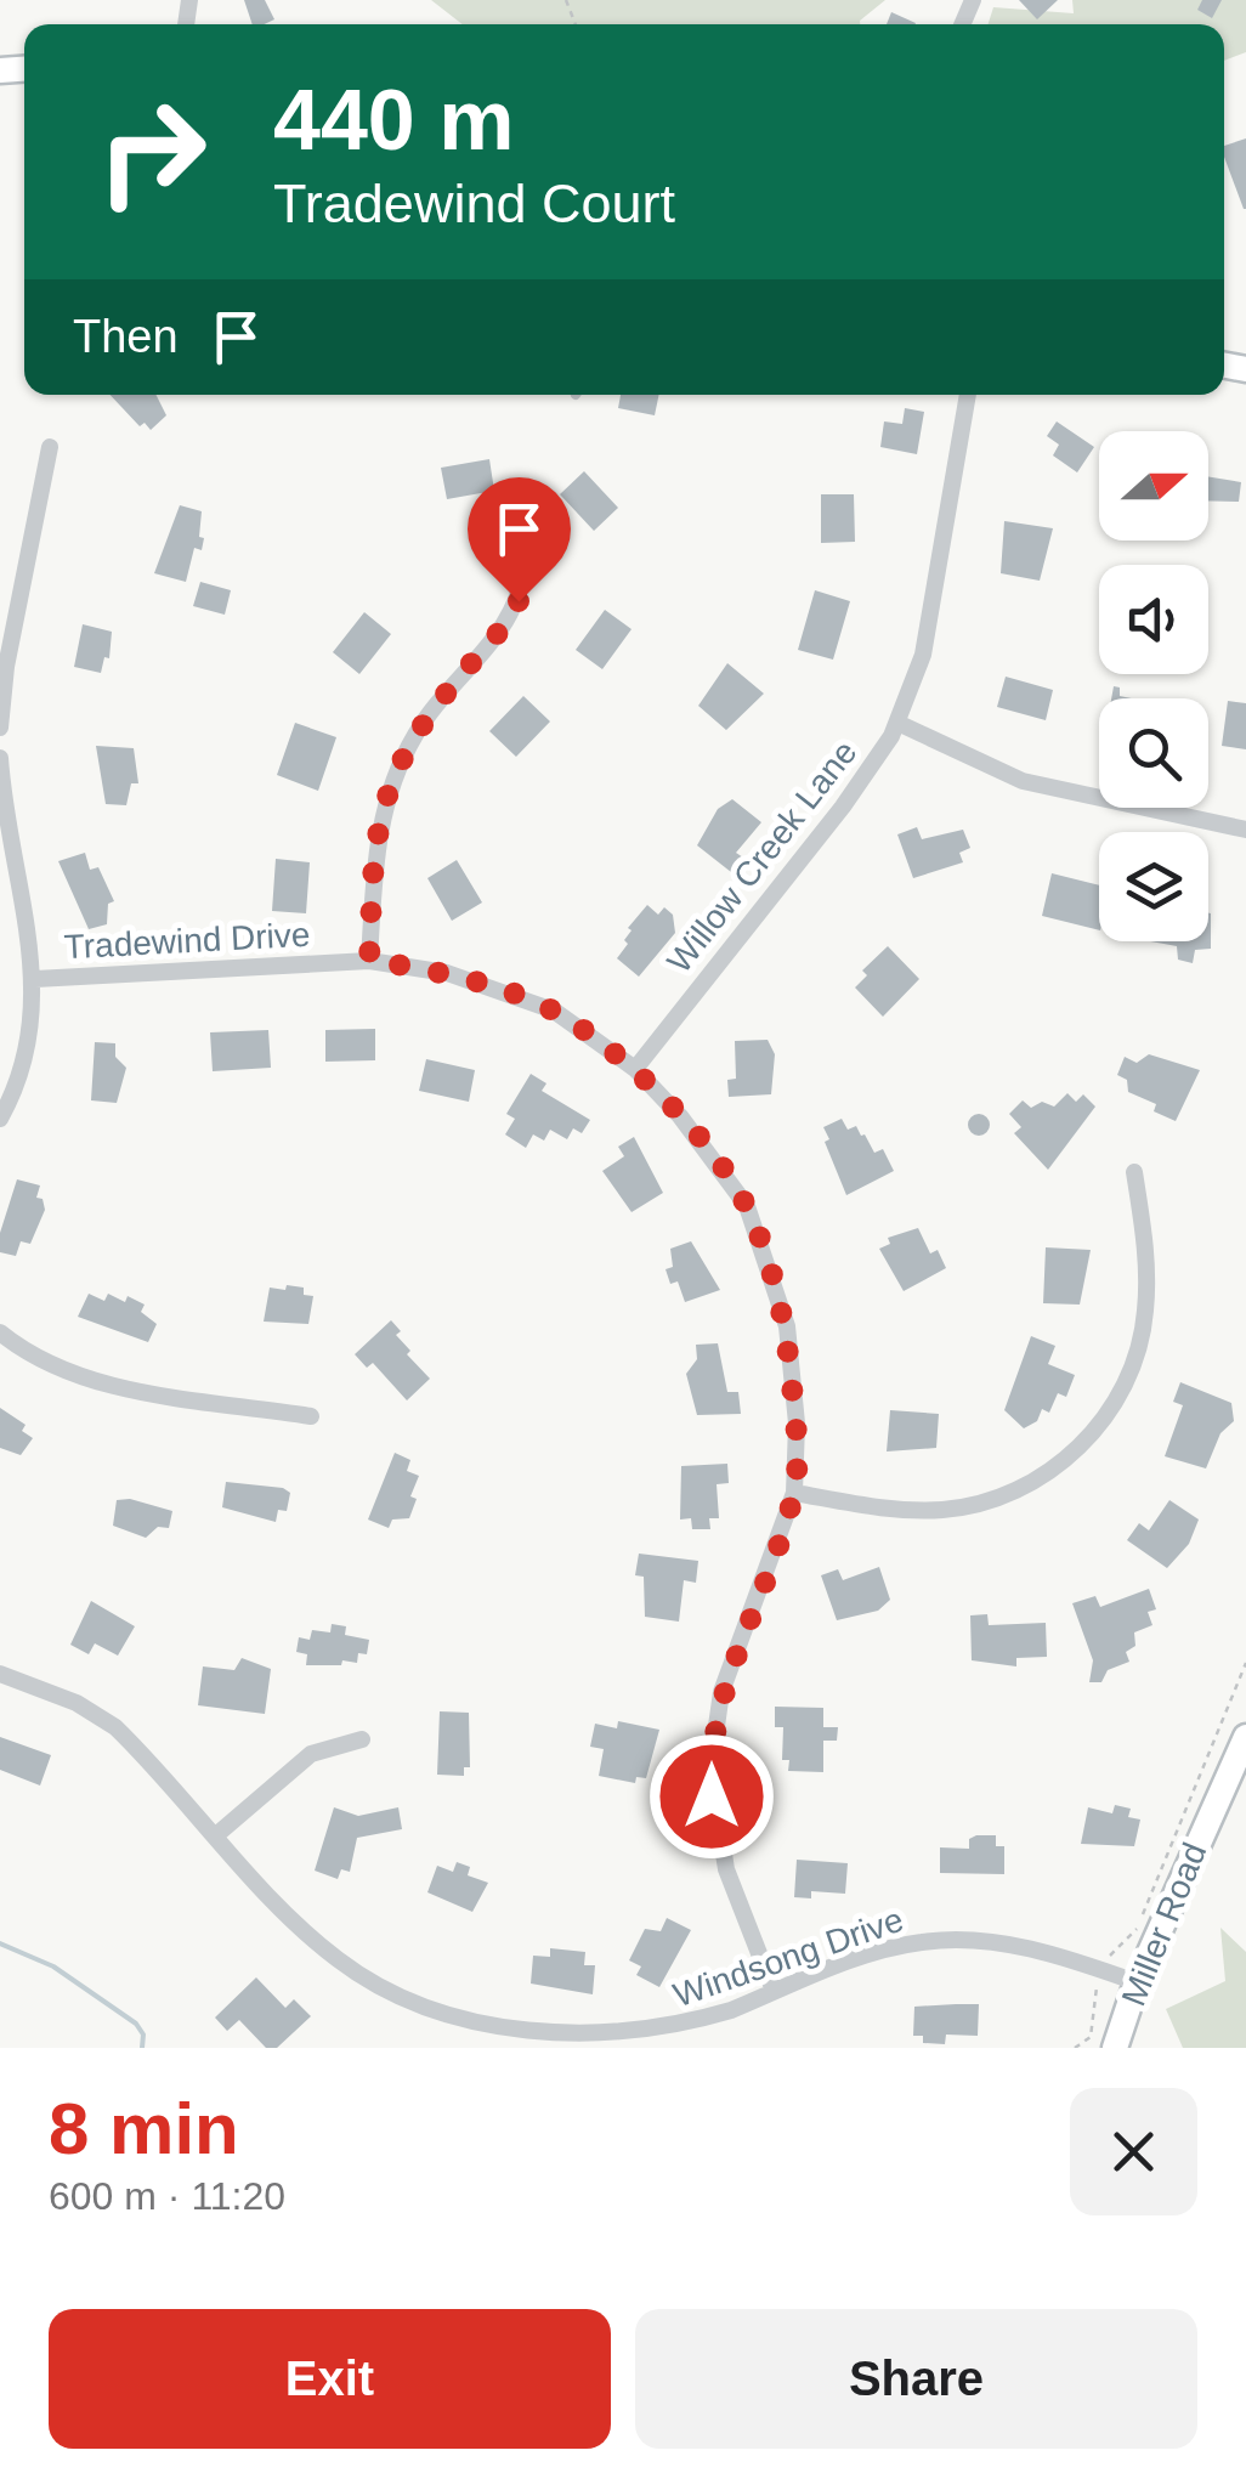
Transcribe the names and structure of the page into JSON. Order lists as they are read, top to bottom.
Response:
{
  "streets": {
    "street": [
      "Willow Creek Lane",
      "Tradewind Drive",
      "Miller Road",
      "Windsong Drive"
    ]
  },
  "crossings": [
    ["Willow Creek Lane", "Tradewind Drive"],
    ["Tradewind Drive", "Windsong Drive"],
    ["Miller Road", "Windsong Drive"]
  ],
  "north": "right",
  "page": {
    "turn": ["440 m", "Tradewind Court"],
    "then": "Then",
    "heading": ["8 min", "600 m · 11:20"],
    "buttons": ["Exit", "Share"]
  }
}
